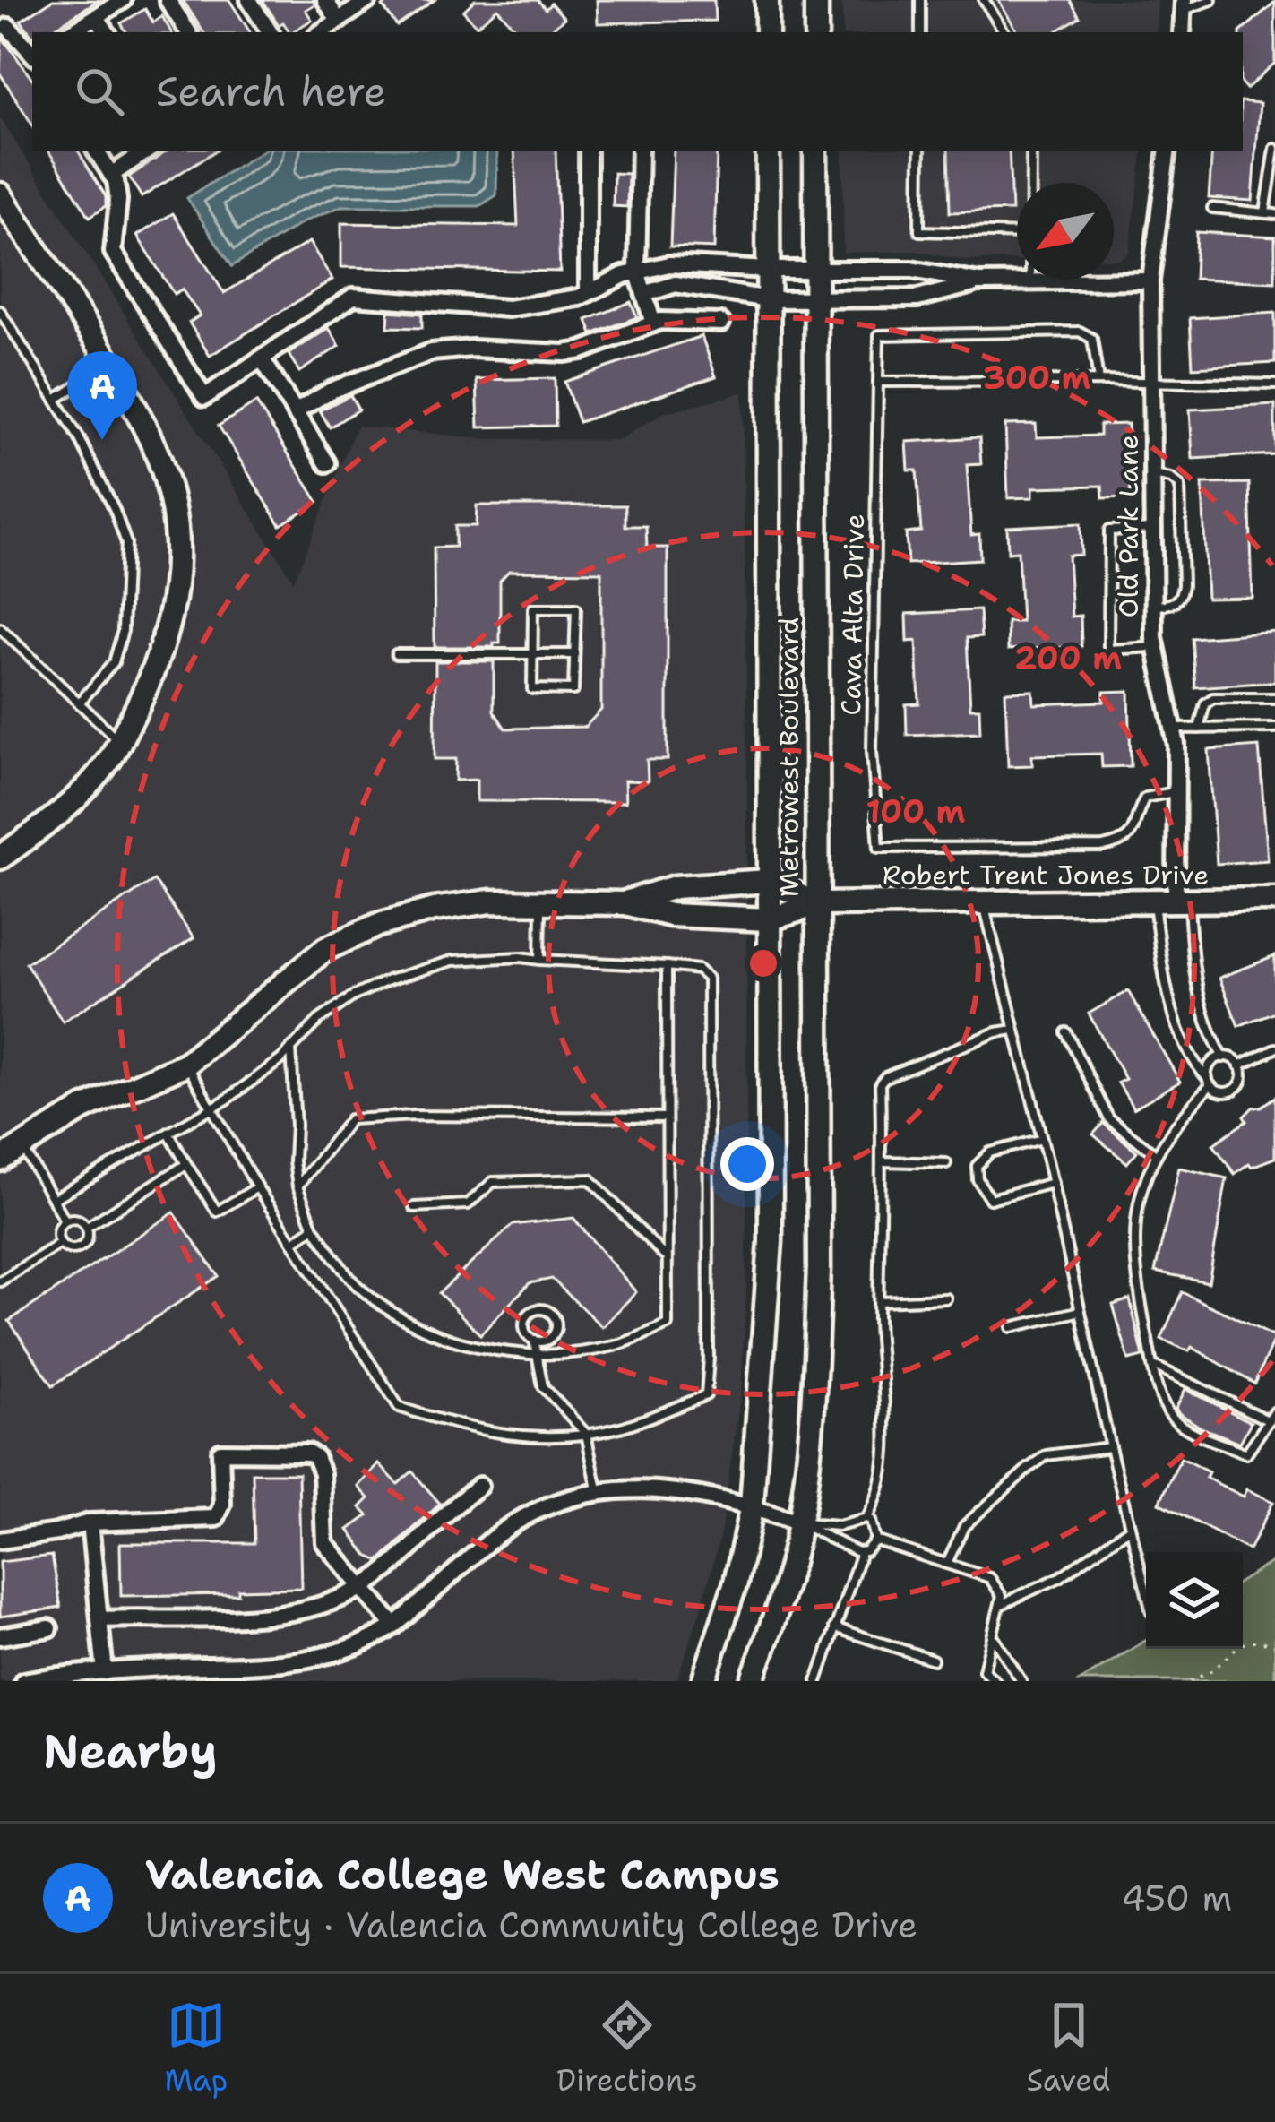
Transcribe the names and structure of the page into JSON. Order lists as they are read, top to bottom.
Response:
{
  "streets": {
    "street": ["Old Park Lane", "Metrowest Boulevard", "Robert Trent Jones Drive"],
    "lane": ["Cava Alta Drive"]
  },
  "crossings": [
    ["Old Park Lane", "Cava Alta Drive"],
    ["Old Park Lane", "Robert Trent Jones Drive"],
    ["Metrowest Boulevard", "Robert Trent Jones Drive"]
  ],
  "north": "bottom left",
  "page": {
    "search": "Search here",
    "pins": "A",
    "heading": "Nearby",
    "list": [
      {
        "mark": "A",
        "name": "Valencia College West Campus",
        "note": "University · Valencia Community College Drive",
        "value": "450 m"
      }
    ],
    "nav": ["Map", "Directions", "Saved"]
  },
  "rings": ["300 m", "200 m", "100 m"]
}
